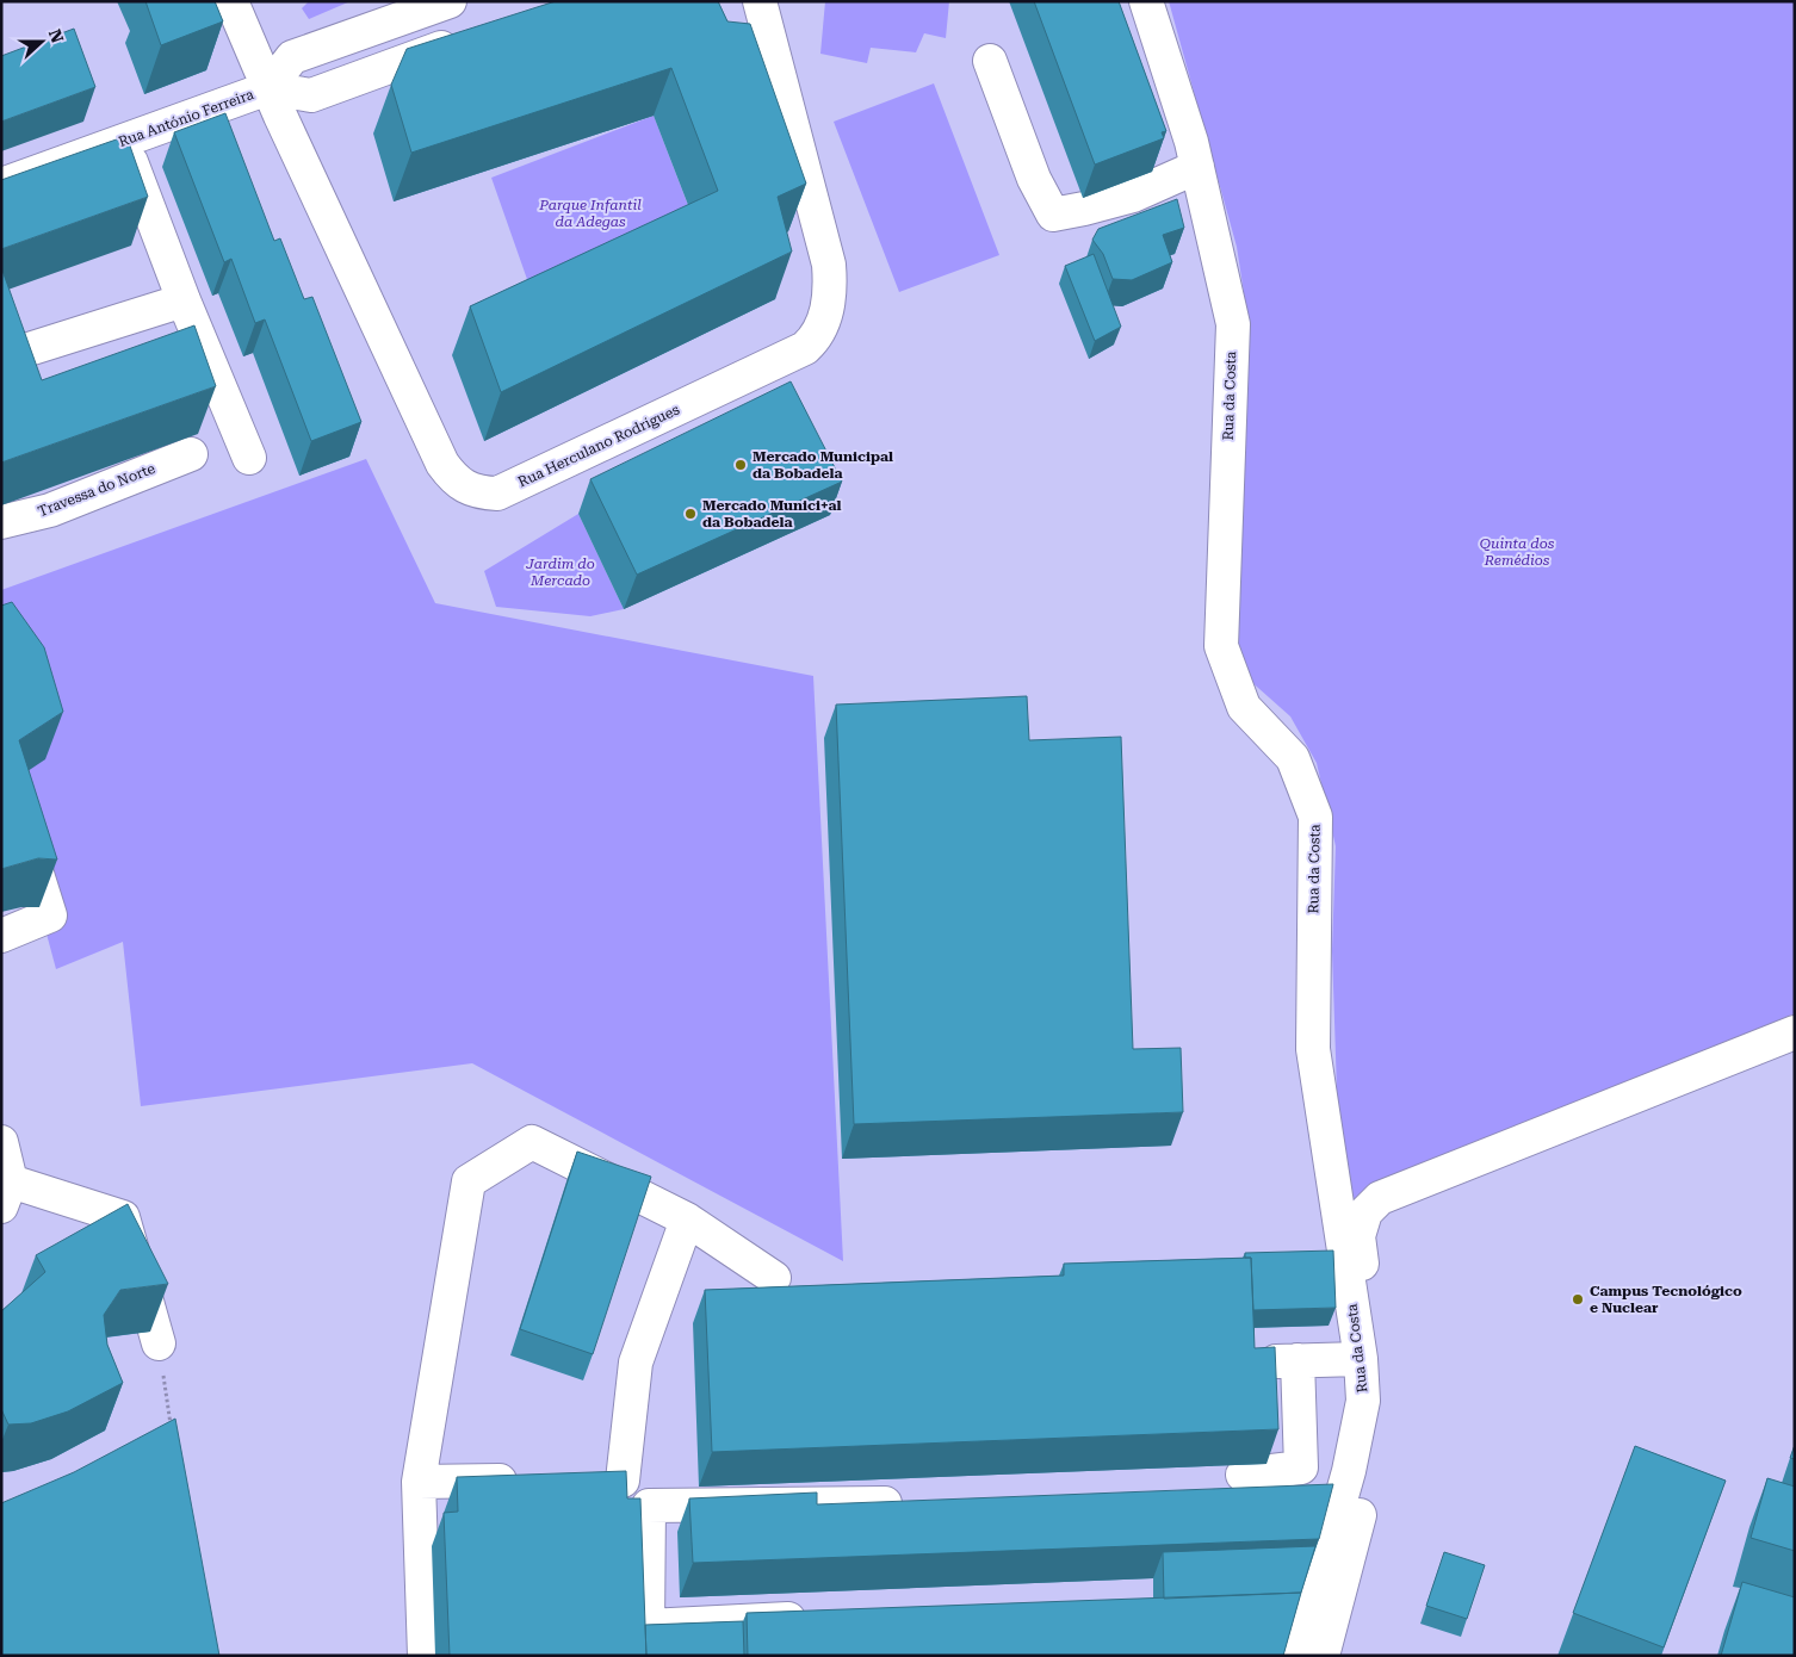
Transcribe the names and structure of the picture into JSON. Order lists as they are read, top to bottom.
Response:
{
  "streets": {
    "street": [
      "Rua António Ferreira",
      "Rua da Costa",
      "Rua Herculano Rodrigues",
      "Travessa do Norte"
    ]
  },
  "crossings": [
    ["Rua António Ferreira", "Rua Herculano Rodrigues"]
  ],
  "parks": ["Parque Infantil da Adegas", "Quinta dos Remédios", "Jardim do Mercado"],
  "places": ["Mercado Municipal da Bobadela", "Mercado Munici+al da Bobadela", "Campus Tecnológico e Nuclear"],
  "north": "right"
}
